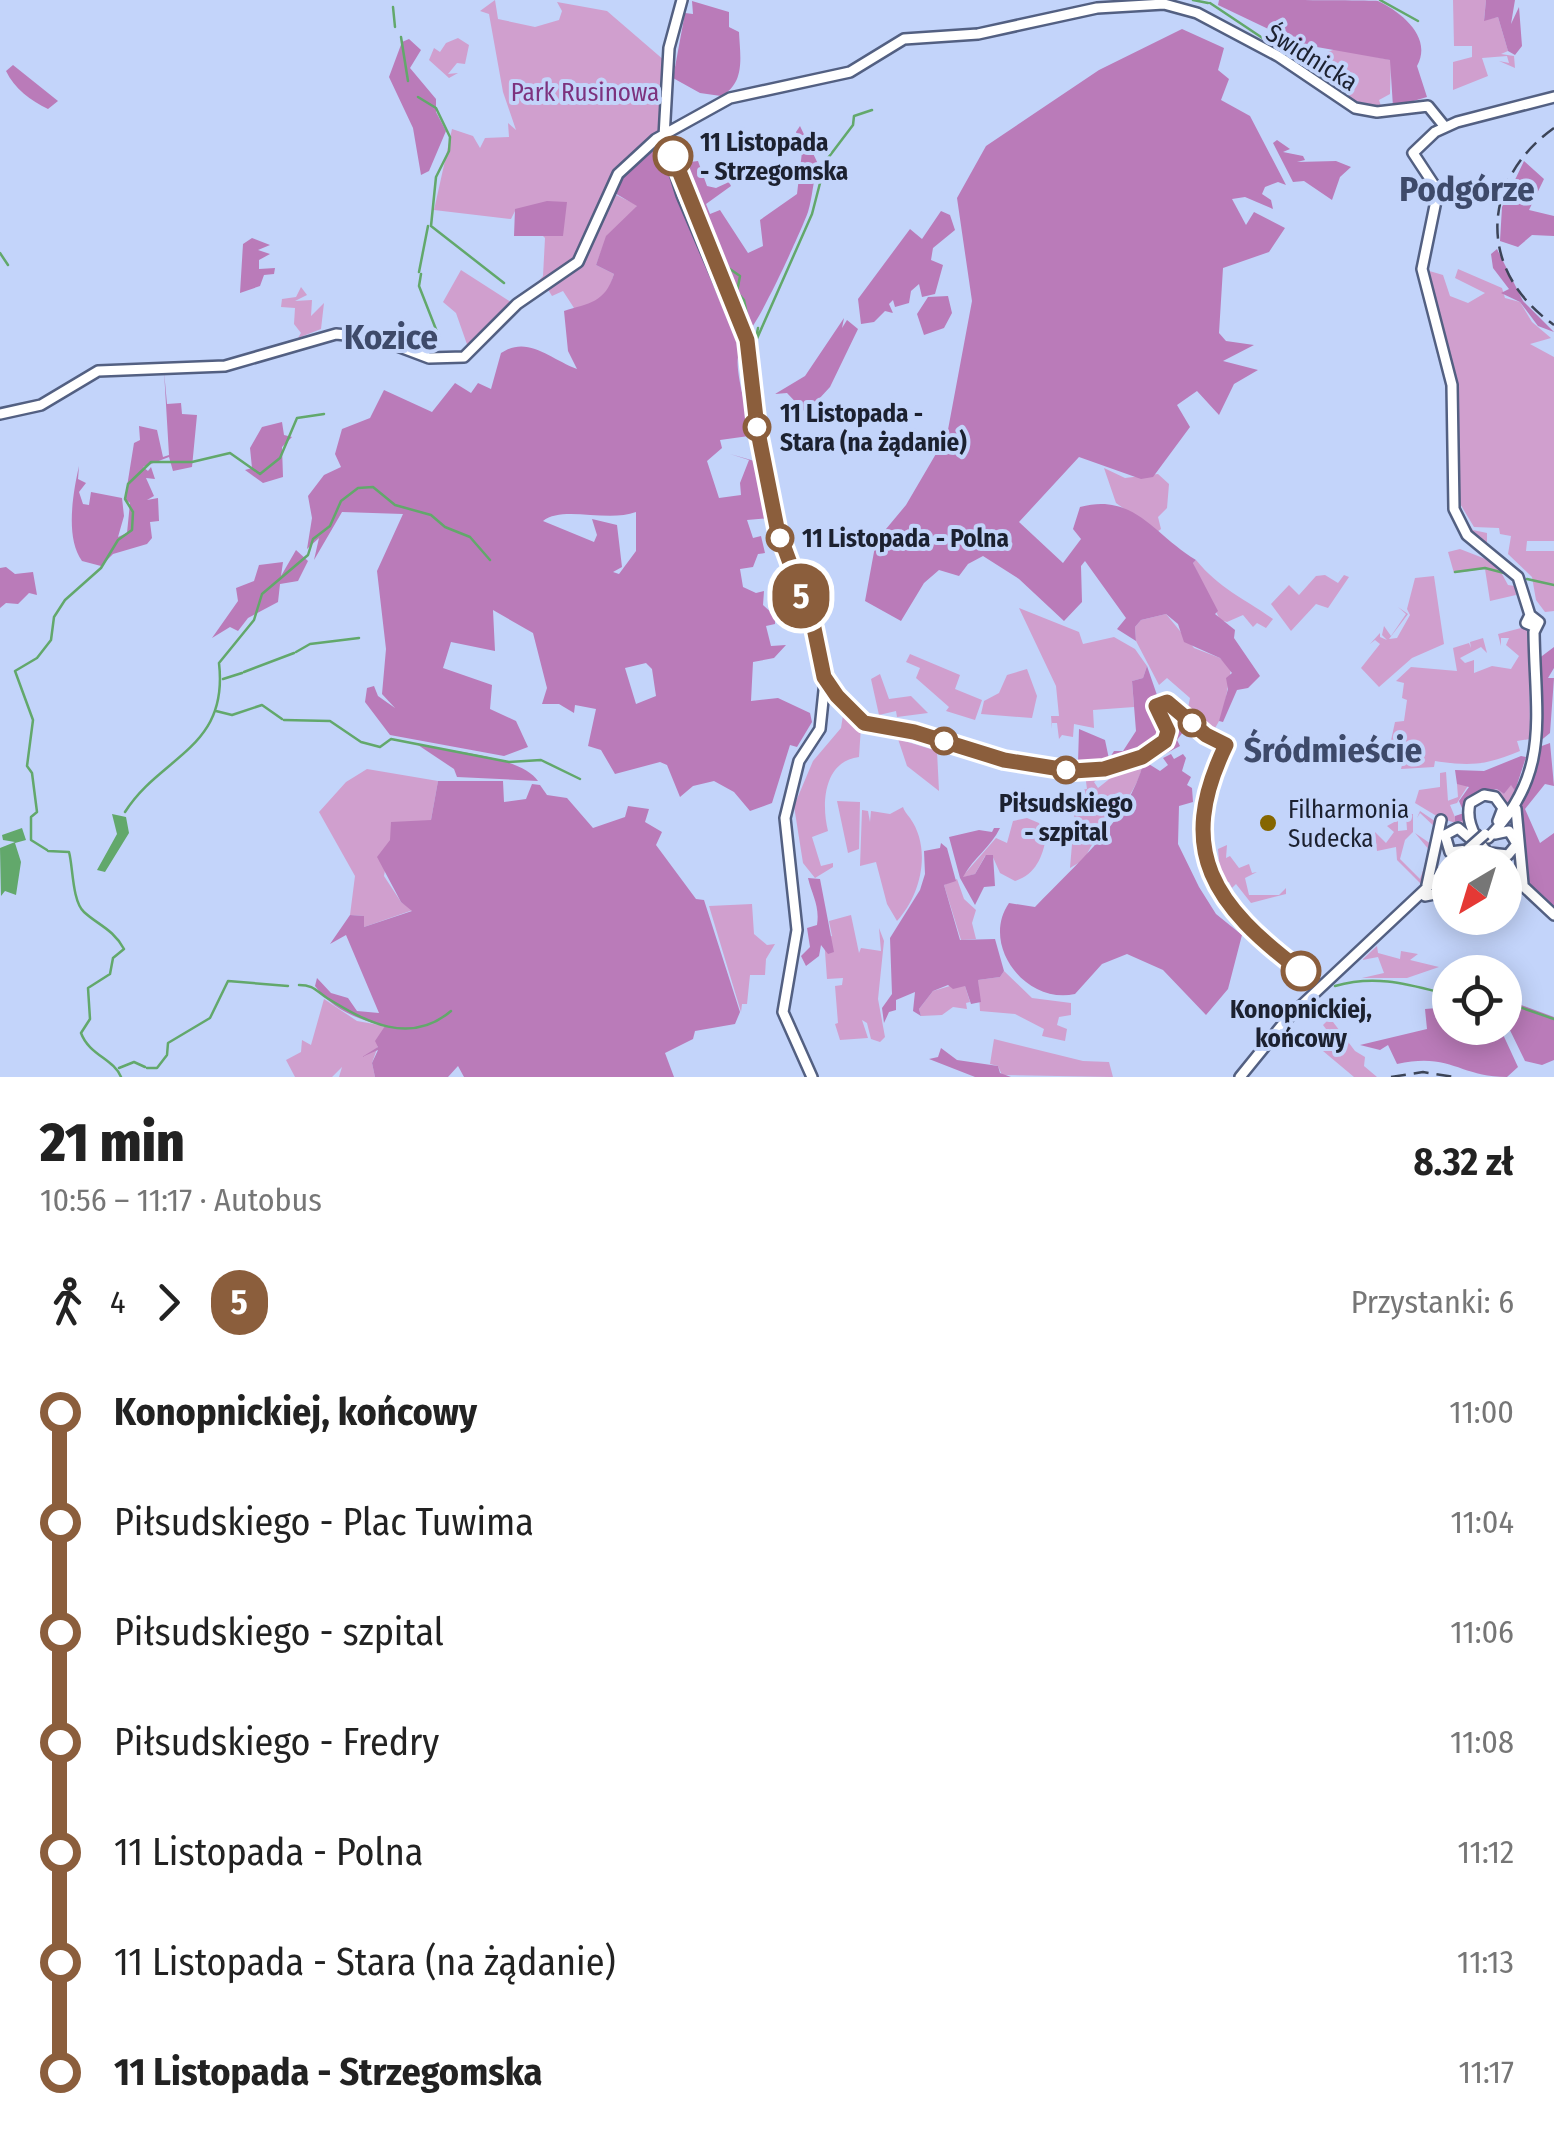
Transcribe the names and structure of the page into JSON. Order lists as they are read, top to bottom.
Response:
{
  "streets": {
    "main road": ["Świdnicka"]
  },
  "districts": ["Podgórze", "Kozice", "Śródmieście"],
  "parks": ["Park Rusinowa"],
  "places": [
    "11 Listopada - Strzegomska",
    "11 Listopada - Stara (na żądanie)",
    "11 Listopada - Polna",
    "Piłsudskiego - szpital",
    "Filharmonia Sudecka",
    "Konopnickiej, końcowy"
  ],
  "lines": ["bus line 5"],
  "north": "bottom left",
  "page": {
    "on_map": "5",
    "heading": ["21 min", "10:56 – 11:17 · Autobus", "8.32 zł"],
    "legs": ["4", "5", "Przystanki: 6"],
    "list": [
      {
        "name": "Konopnickiej, końcowy",
        "value": "11:00"
      },
      {
        "name": "Piłsudskiego - Plac Tuwima",
        "value": "11:04"
      },
      {
        "name": "Piłsudskiego - szpital",
        "value": "11:06"
      },
      {
        "name": "Piłsudskiego - Fredry",
        "value": "11:08"
      },
      {
        "name": "11 Listopada - Polna",
        "value": "11:12"
      },
      {
        "name": "11 Listopada - Stara (na żądanie)",
        "value": "11:13"
      },
      {
        "name": "11 Listopada - Strzegomska",
        "value": "11:17"
      }
    ]
  }
}
